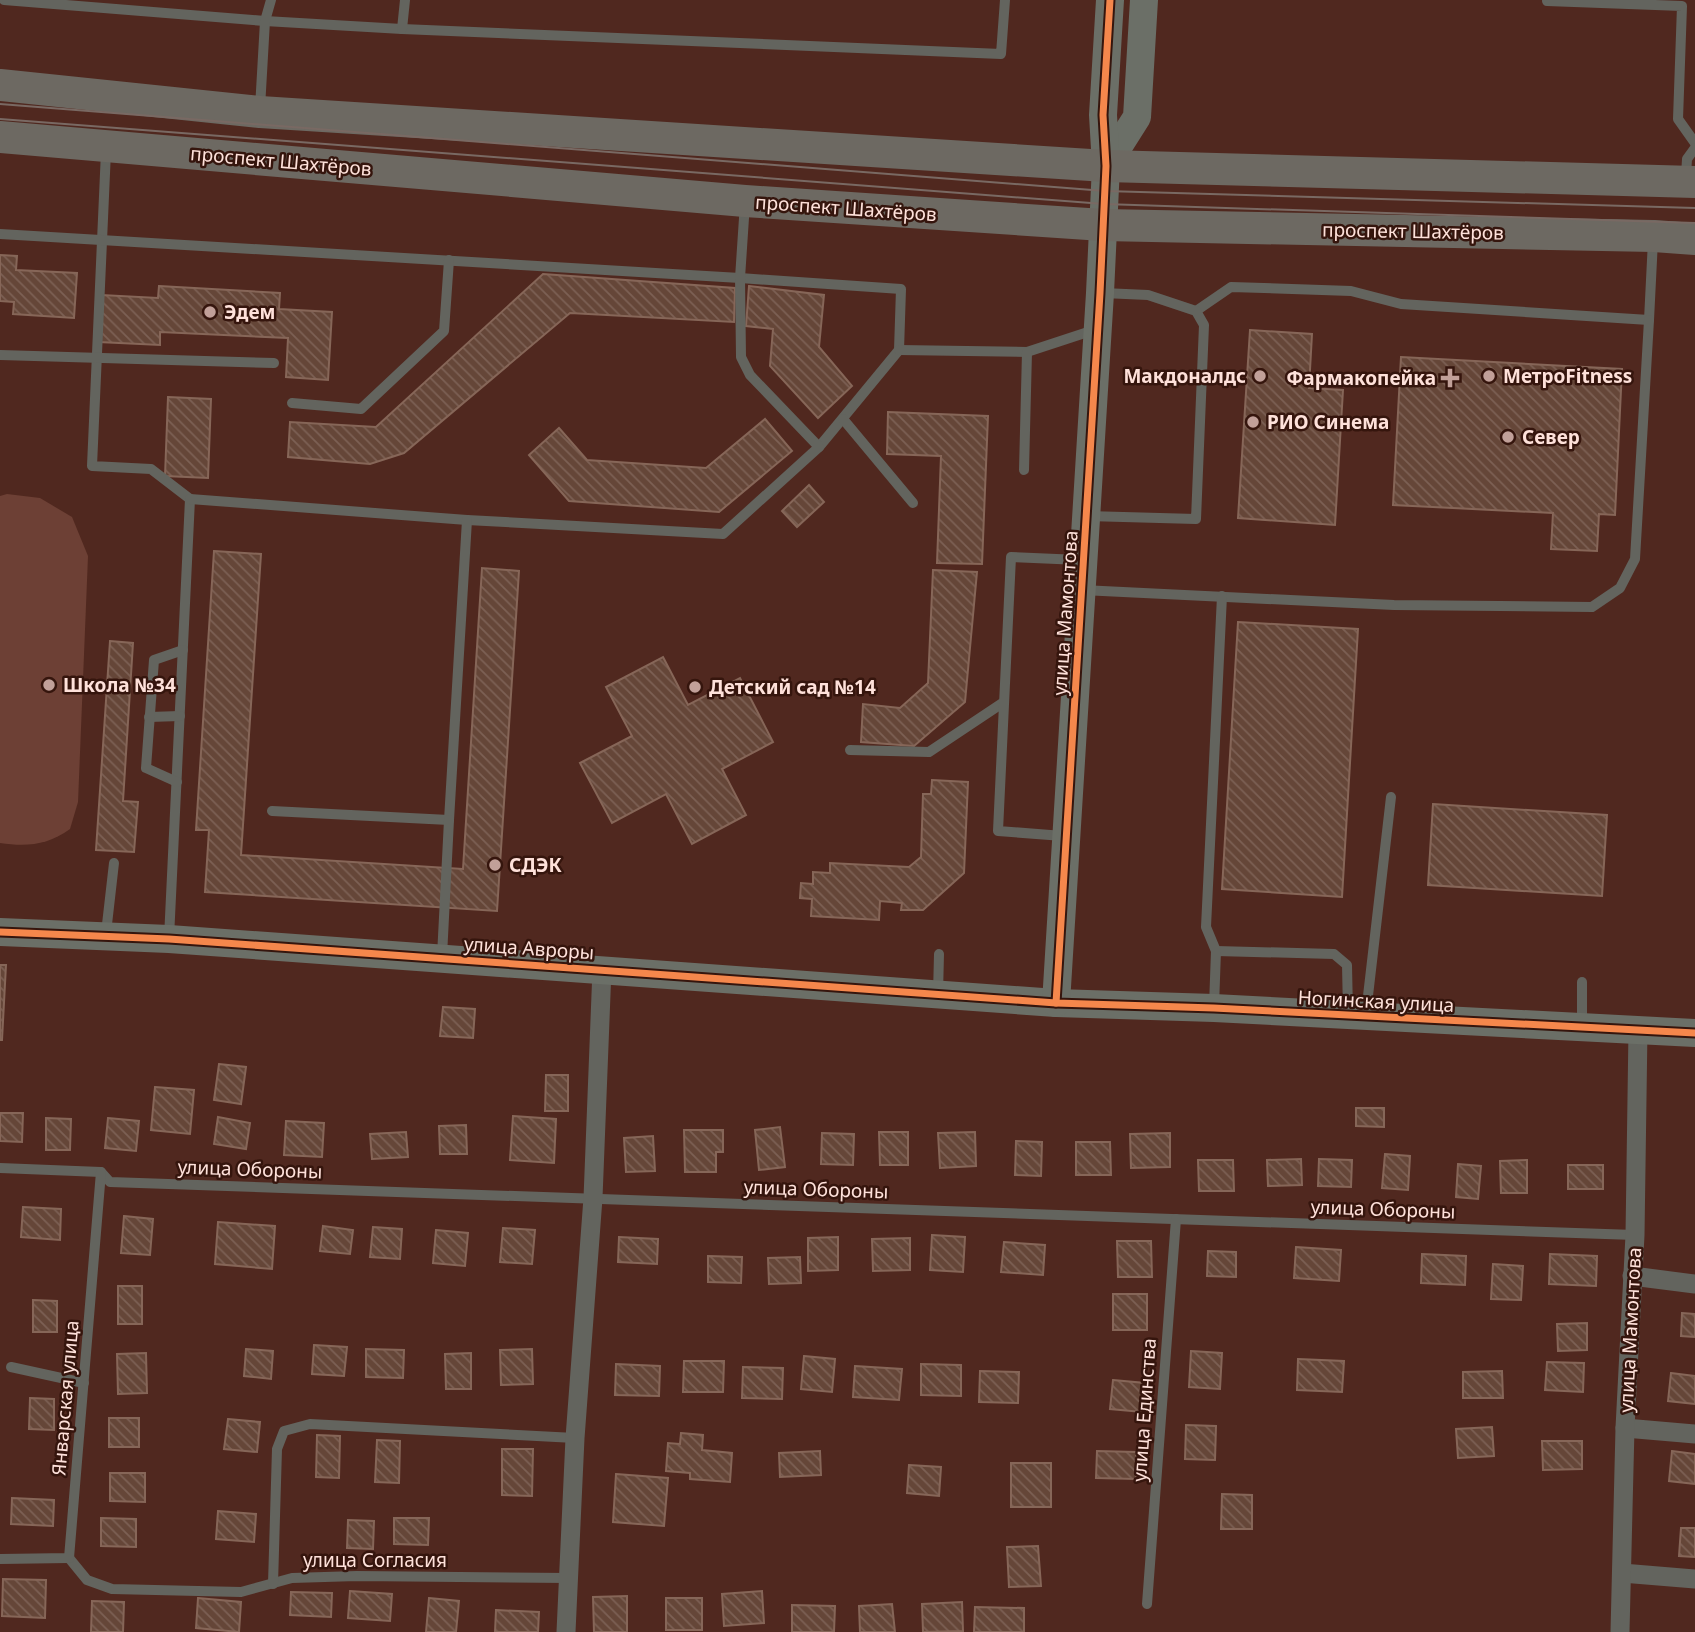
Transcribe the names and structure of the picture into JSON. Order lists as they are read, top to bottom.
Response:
{
  "streets": {
    "main road": ["проспект Шахтёров"],
    "street": ["улица Мамонтова", "улица Авроры", "Ногинская улица"],
    "lane": [
      "улица Обороны",
      "Январская улица",
      "улица Единства",
      "улица Согласия"
    ]
  },
  "crossings": [
    ["проспект Шахтёров", "улица Мамонтова"],
    ["улица Мамонтова", "улица Авроры"],
    ["улица Мамонтова", "Ногинская улица"],
    ["улица Мамонтова", "улица Обороны"],
    ["улица Авроры", "Ногинская улица"],
    ["улица Обороны", "Январская улица"],
    ["улица Обороны", "улица Единства"],
    ["Январская улица", "улица Согласия"]
  ],
  "places": {
    "other": [
      "Эдем",
      "Макдоналдс",
      "МетроFitness",
      "РИО Синема",
      "Север",
      "Школа №34",
      "Детский сад №14",
      "СДЭК"
    ],
    "health": ["Фармакопейка"]
  }
}
